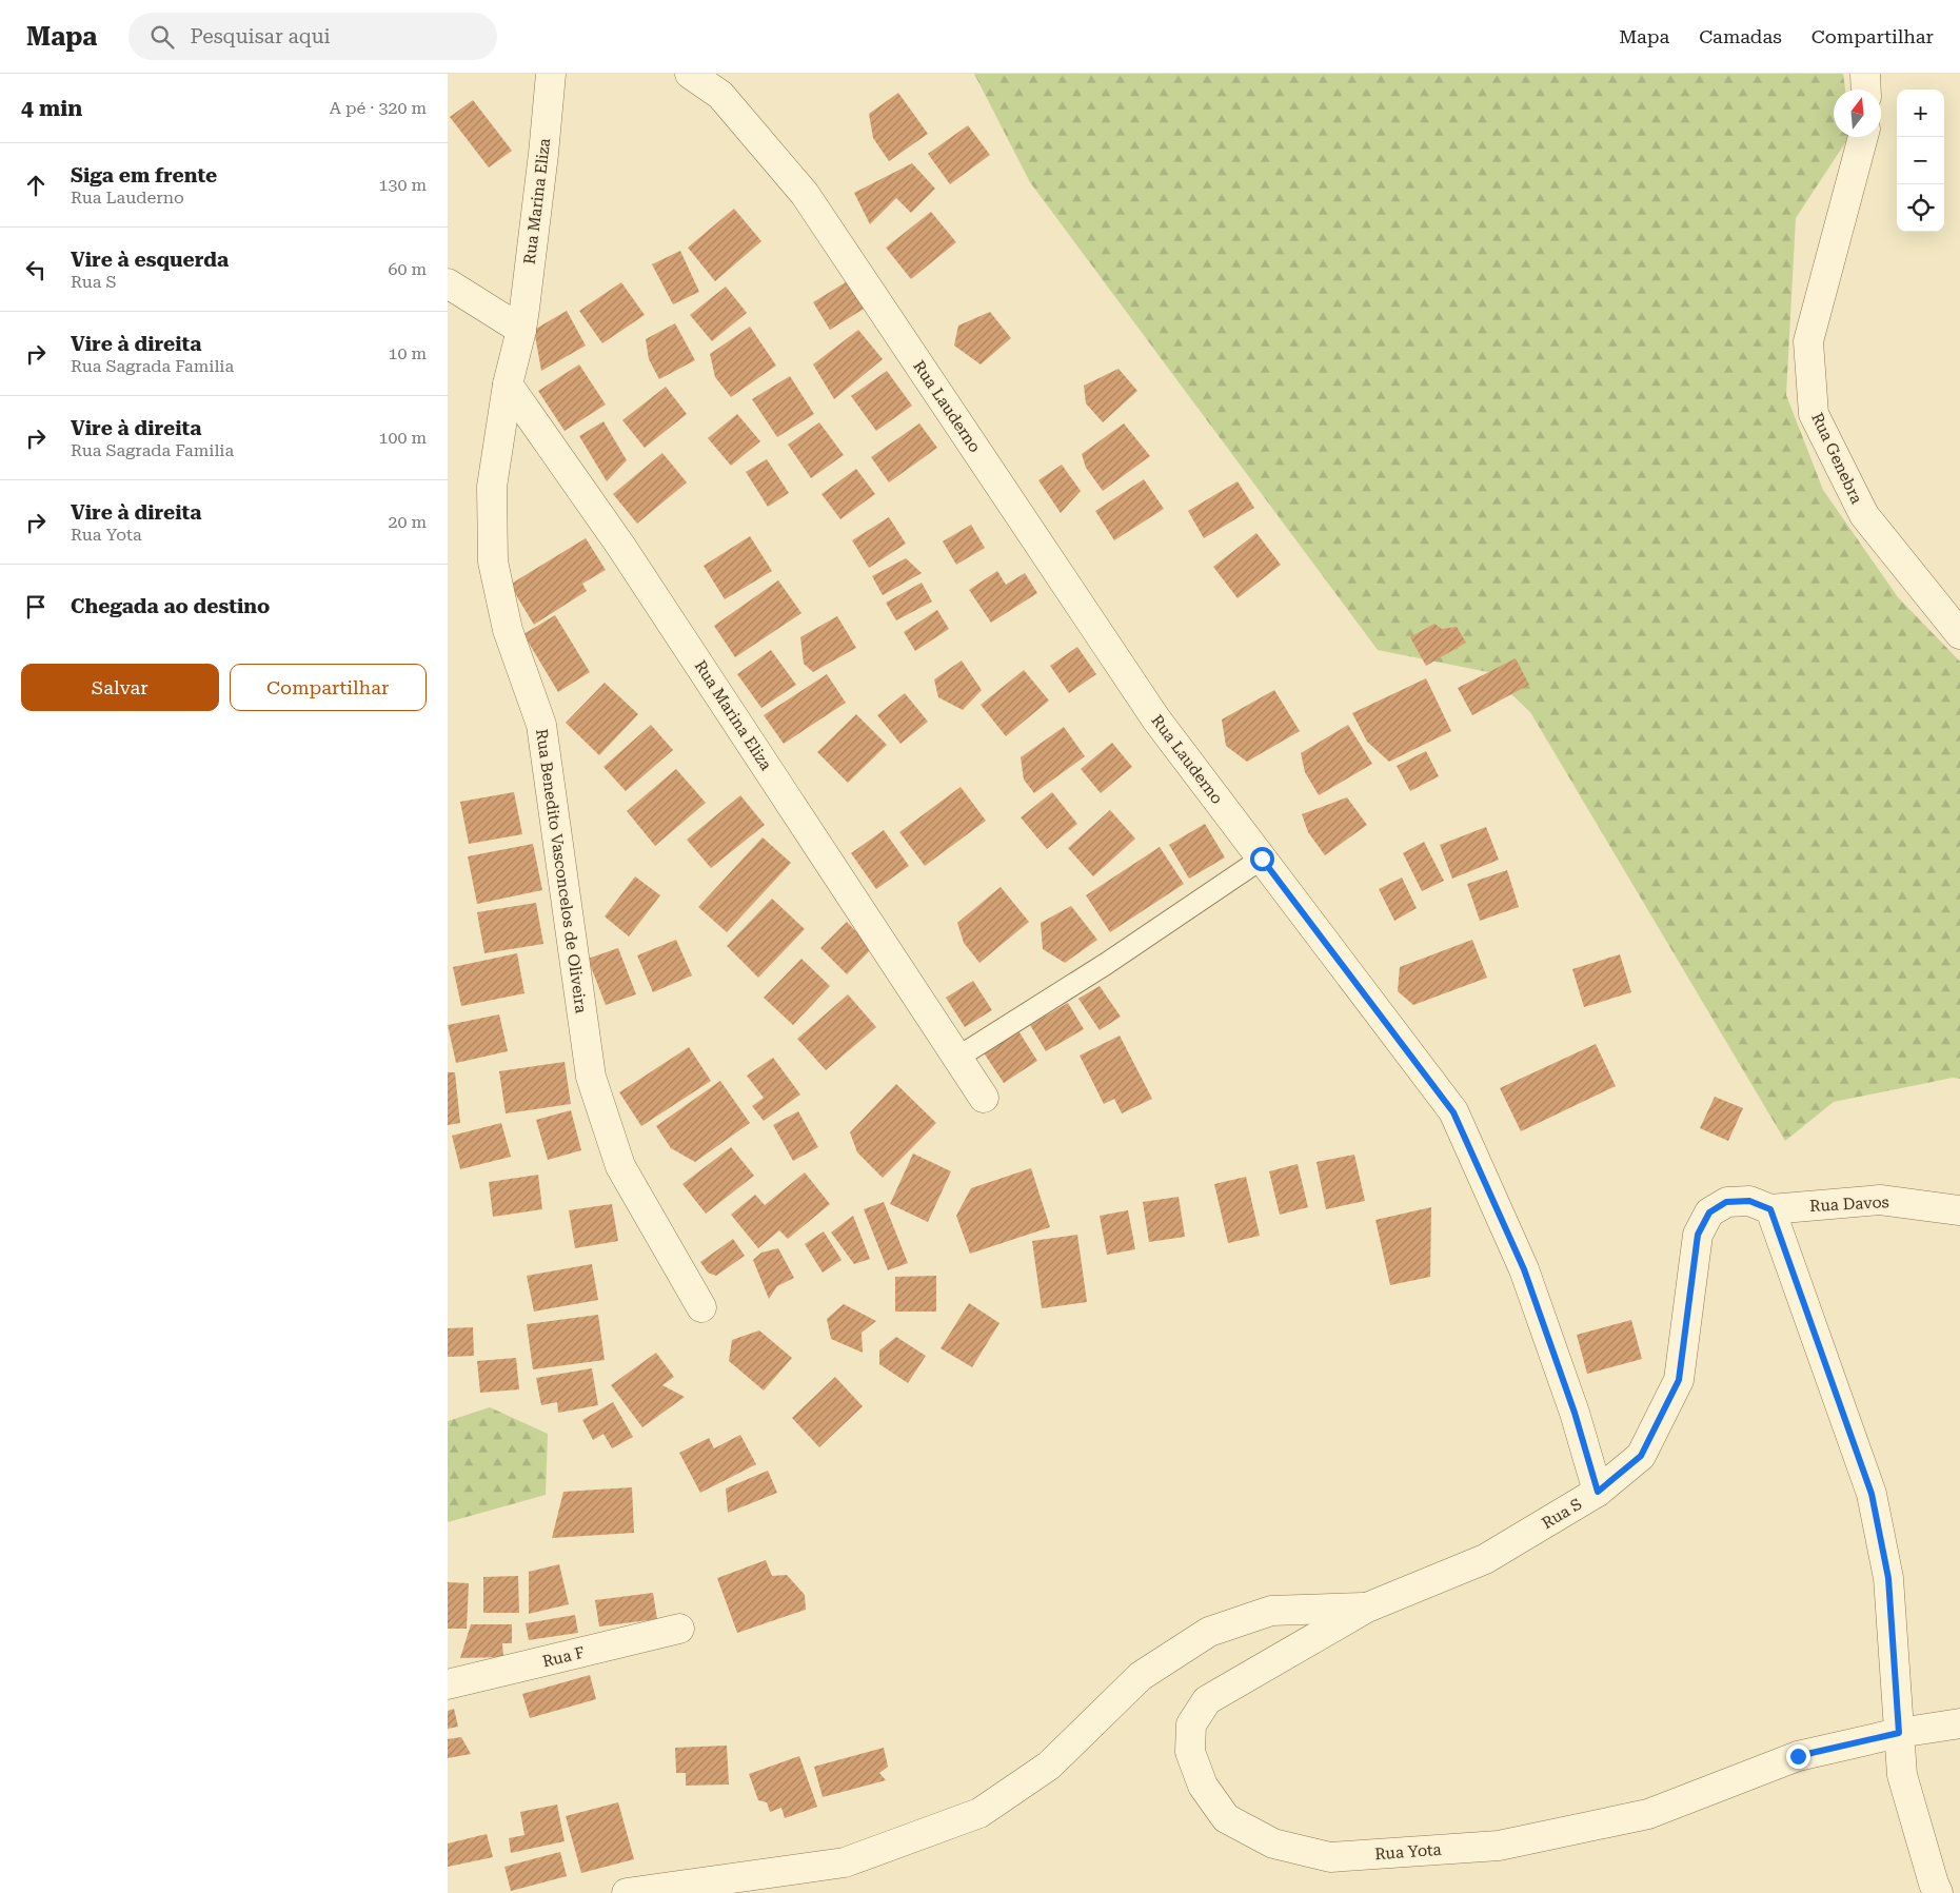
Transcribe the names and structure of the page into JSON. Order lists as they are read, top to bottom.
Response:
{
  "streets": {
    "street": [
      "Rua Marina Eliza",
      "Rua Lauderno",
      "Rua Genebra",
      "Rua Benedito Vasconcelos de Oliveira",
      "Rua Davos",
      "Rua S",
      "Rua F",
      "Rua Yota"
    ]
  },
  "crossings": [
    ["Rua Marina Eliza", "Rua Benedito Vasconcelos de Oliveira"],
    ["Rua Lauderno", "Rua S"],
    ["Rua Davos", "Rua S"],
    ["Rua S", "Rua Yota"]
  ],
  "north": "top",
  "page": {
    "header": "Mapa",
    "search": "Pesquisar aqui",
    "nav": ["Mapa", "Camadas", "Compartilhar"],
    "heading": ["4 min", "A pé · 320 m"],
    "map_buttons": ["+", "−"],
    "list": [
      ["Siga em frente", "Rua Lauderno", "130 m"],
      ["Vire à esquerda", "Rua S", "60 m"],
      ["Vire à direita", "Rua Sagrada Familia", "10 m"],
      ["Vire à direita", "Rua Sagrada Familia", "100 m"],
      ["Vire à direita", "Rua Yota", "20 m"],
      "Chegada ao destino"
    ],
    "buttons": ["Salvar", "Compartilhar"]
  }
}
